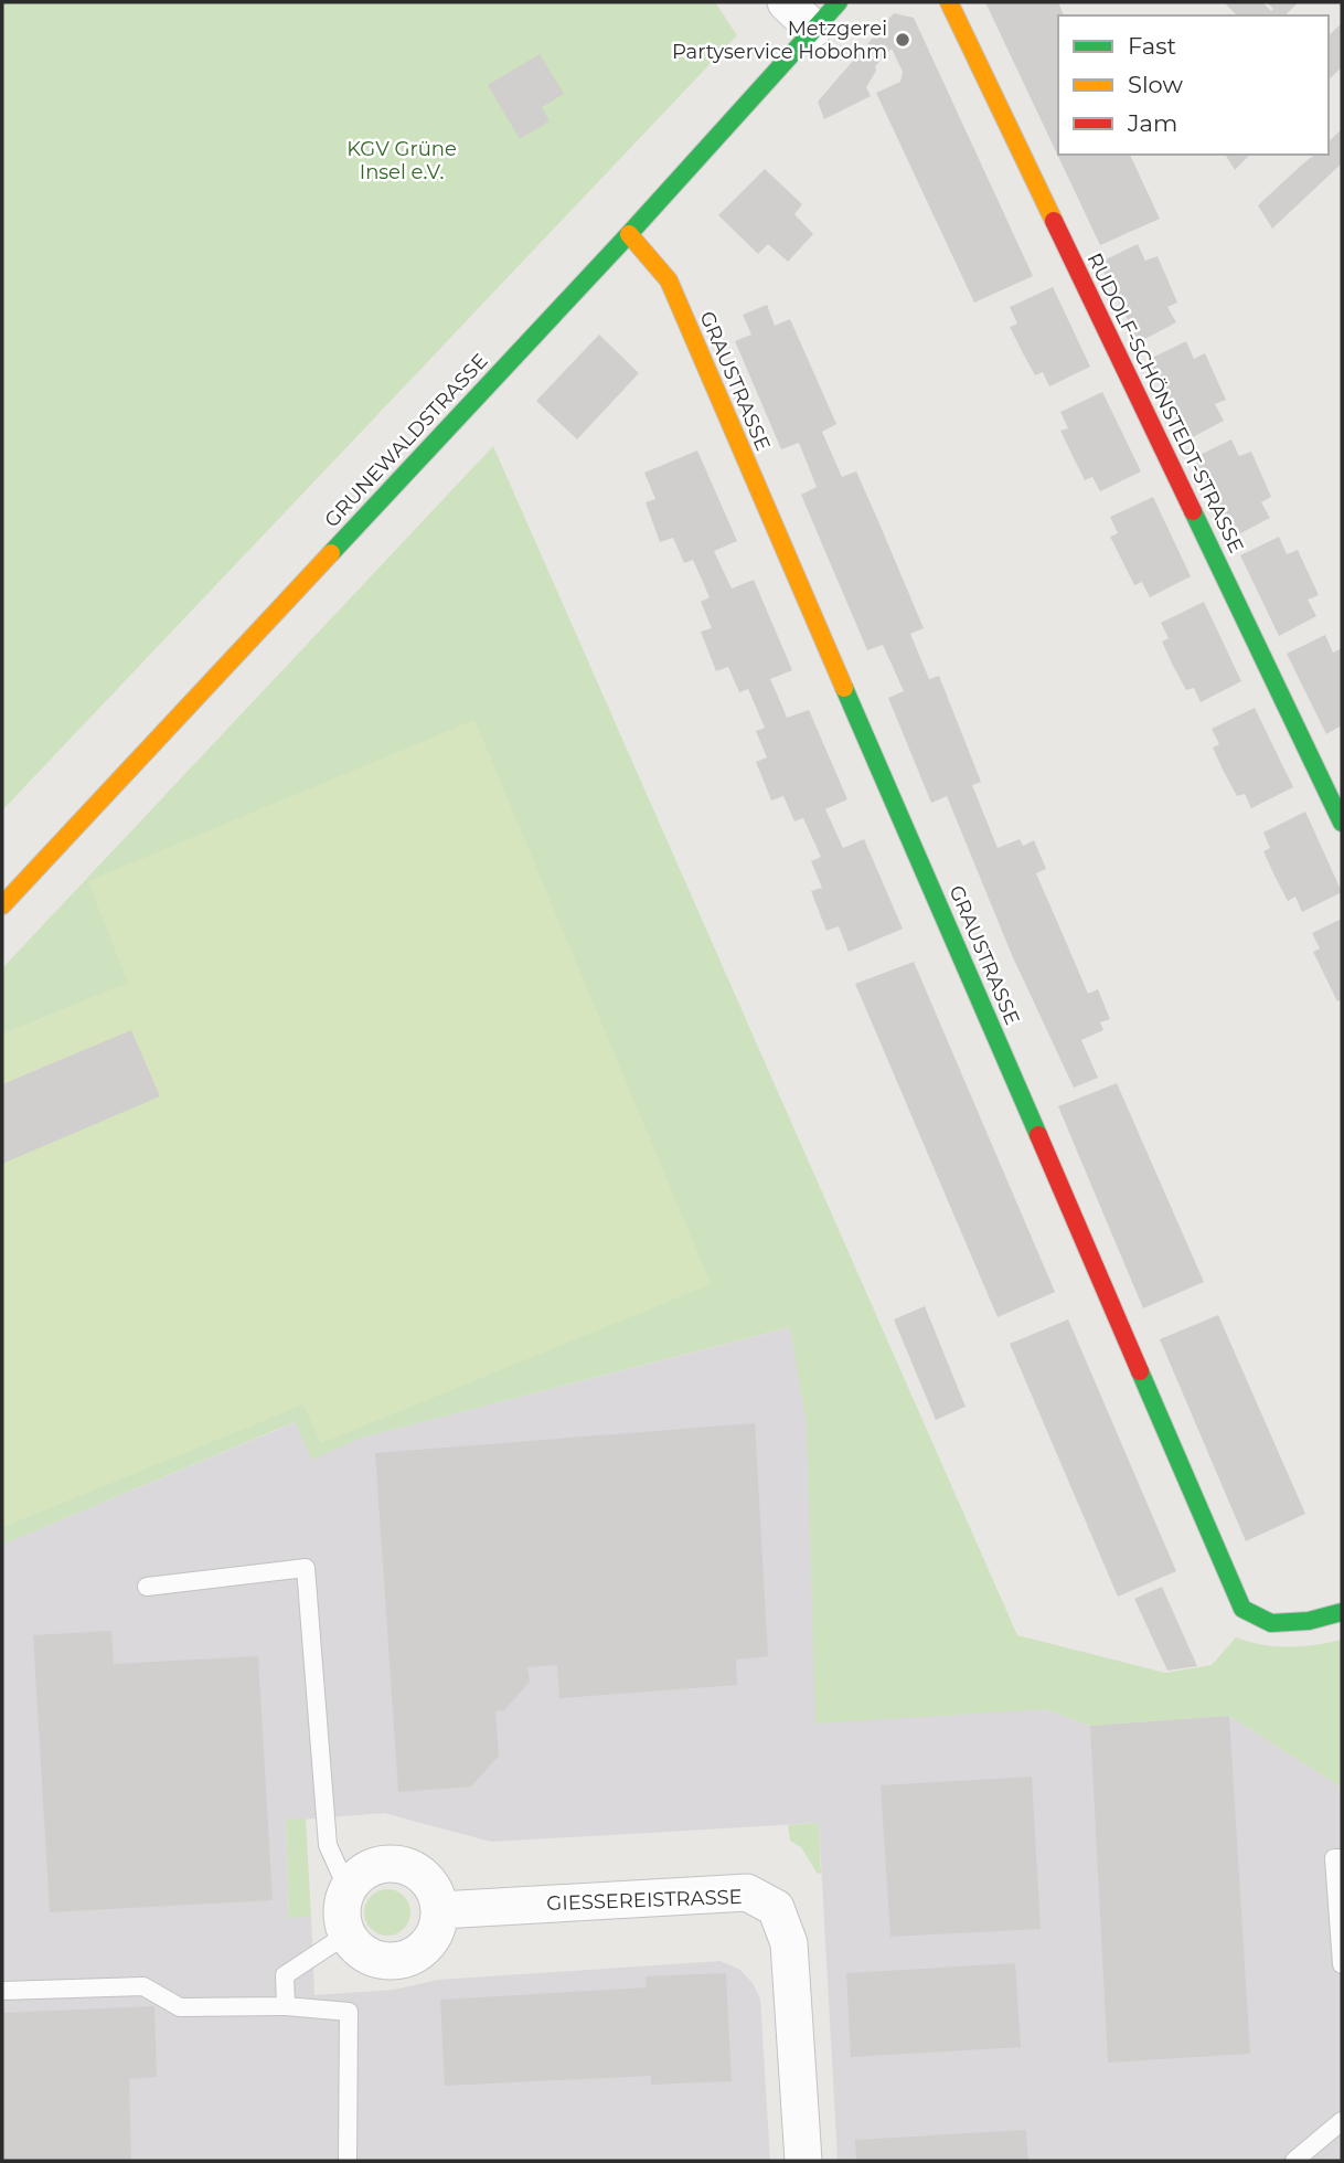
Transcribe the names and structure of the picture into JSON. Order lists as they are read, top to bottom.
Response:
{
  "streets": {
    "street": [
      "GRAUSTRASSE",
      "RUDOLF-SCHÖNSTEDT-STRASSE",
      "GRUNEWALDSTRASSE",
      "GIESSEREISTRASSE"
    ]
  },
  "crossings": [
    ["GRAUSTRASSE", "GRUNEWALDSTRASSE"]
  ],
  "parks": ["KGV Grüne Insel e.V."],
  "places": ["Metzgerei Partyservice Hobohm"],
  "legend": ["Fast", "Slow", "Jam"]
}
